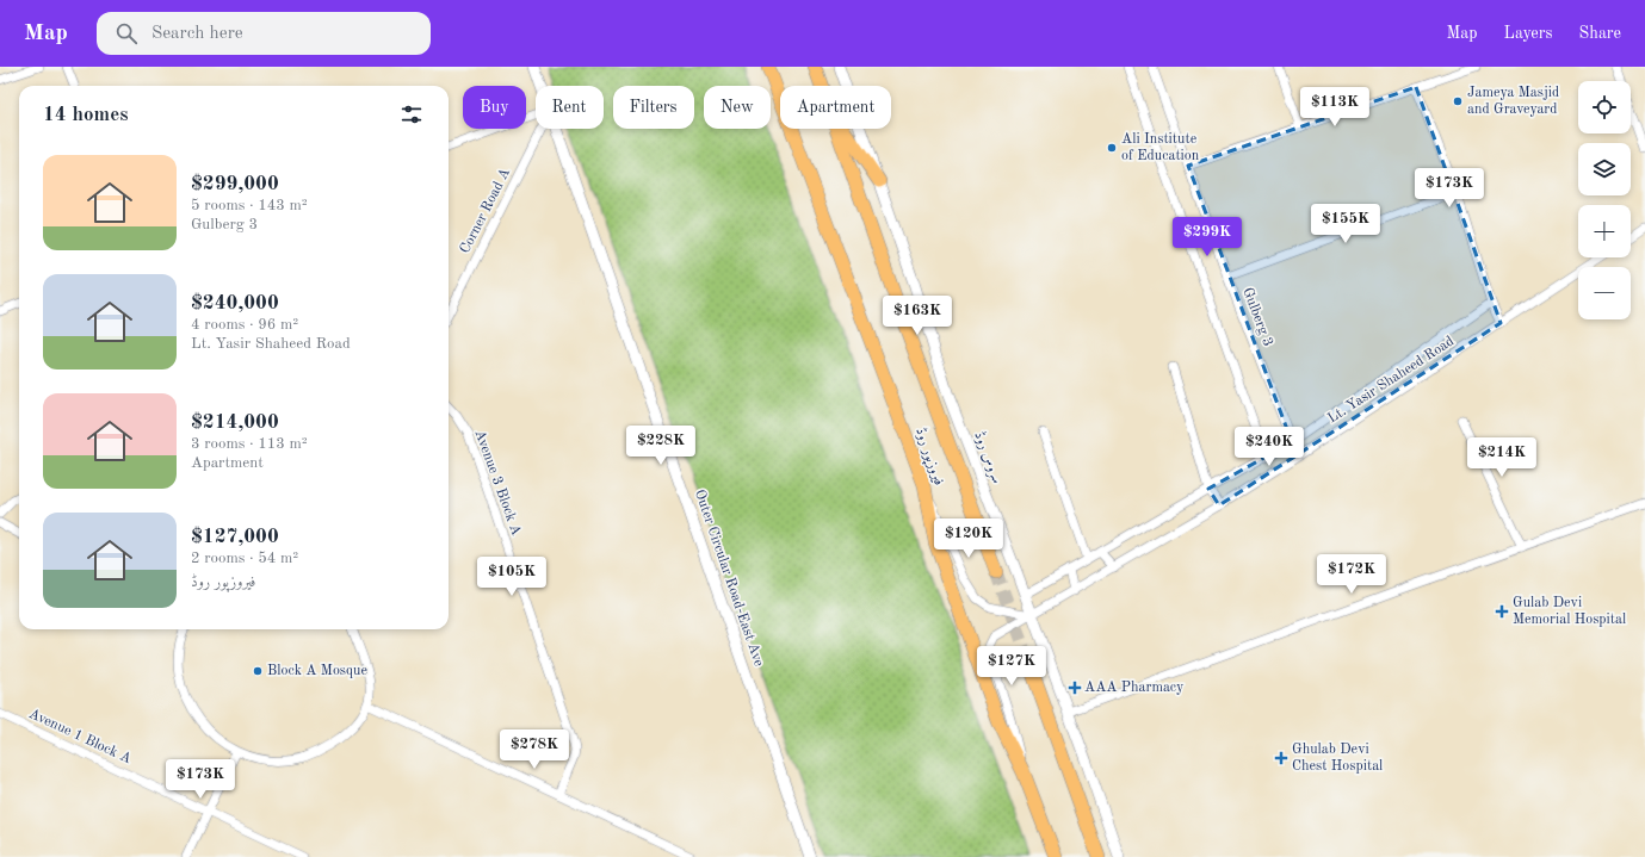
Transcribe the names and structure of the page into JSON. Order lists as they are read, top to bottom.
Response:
{
  "streets": {
    "main road": ["فیروزپور روڈ"],
    "street": [
      "Corner Road A",
      "Gulberg 3",
      "Lt. Yasir Shaheed Road",
      "سروس روڈ",
      "Avenue 3 Block A",
      "Outer Circular Road-East Ave",
      "Avenue 1 Block A"
    ]
  },
  "crossings": [
    ["Lt. Yasir Shaheed Road", "فیروزپور روڈ"],
    ["Lt. Yasir Shaheed Road", "سروس روڈ"]
  ],
  "places": {
    "other": ["Jameya Masjid and Graveyard", "Ali Institute of Education", "Block A Mosque"],
    "health": ["Gulab Devi Memorial Hospital", "AAA Pharmacy", "Ghulab Devi Chest Hospital"]
  },
  "page": {
    "header": "Map",
    "search": "Search here",
    "nav": ["Map", "Layers", "Share"],
    "map_buttons": ["+", "−"],
    "chip": [
      "Buy",
      "Rent",
      "Filters",
      "New",
      "Apartment"
    ],
    "heading": "14 homes",
    "price": [
      "$113K",
      "$173K",
      "$155K",
      "$299K",
      "$163K",
      "$228K",
      "$240K",
      "$214K",
      "$120K",
      "$172K",
      "$105K",
      "$127K",
      "$278K",
      "$173K"
    ],
    "list": [
      {
        "name": "$299,000",
        "note": "5 rooms · 143 m² · Gulberg 3"
      },
      {
        "name": "$240,000",
        "note": "4 rooms · 96 m² · Lt. Yasir Shaheed Road"
      },
      {
        "name": "$214,000",
        "note": "3 rooms · 113 m² · Apartment"
      },
      {
        "name": "$127,000",
        "note": "2 rooms · 54 m² · فیروزپور روڈ"
      }
    ]
  }
}
